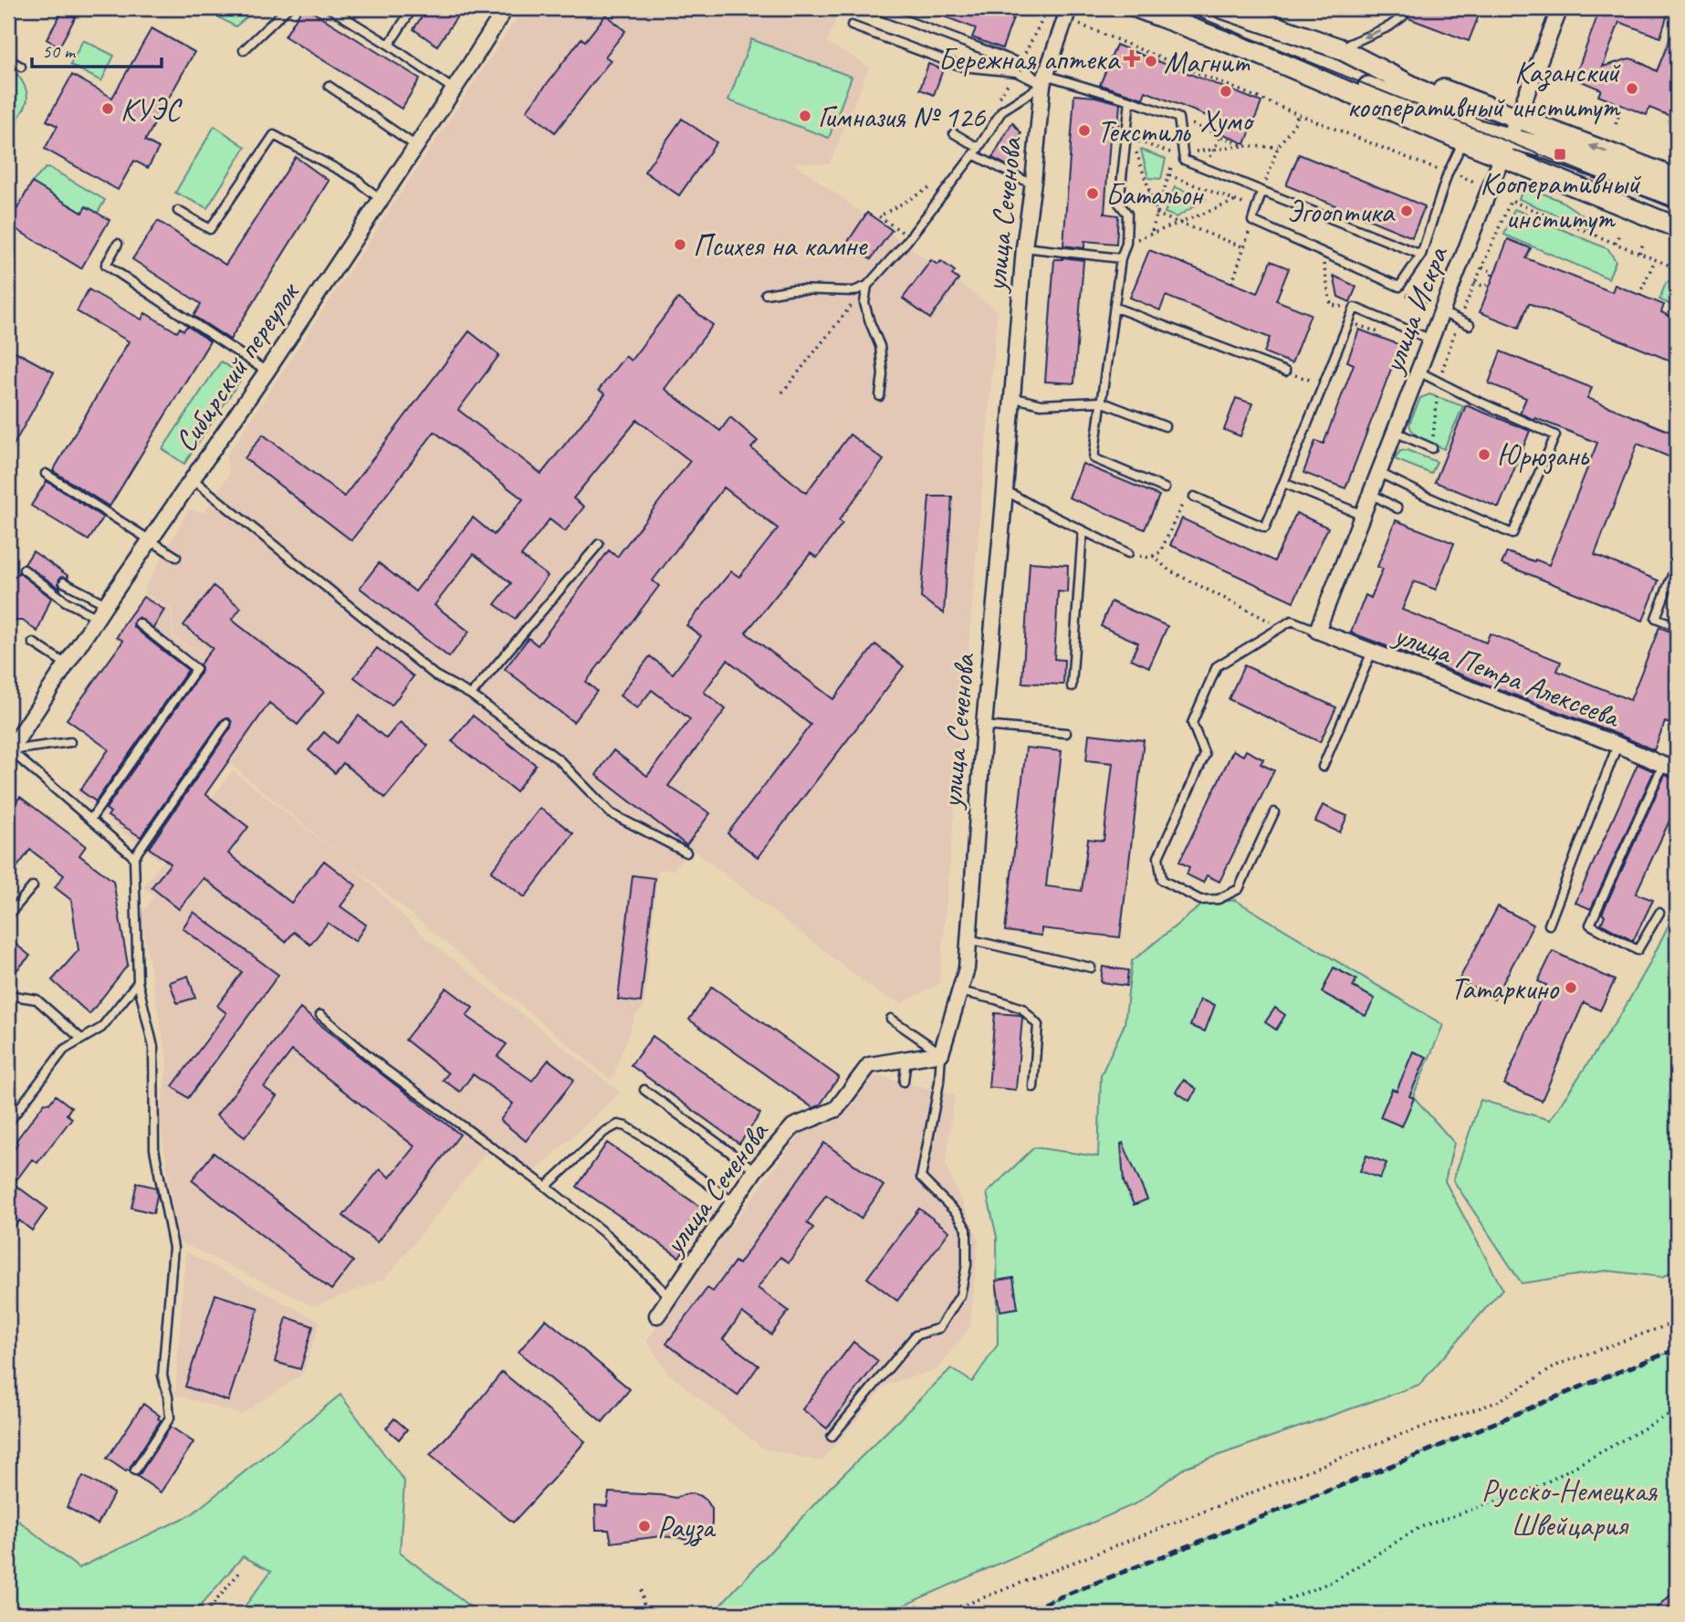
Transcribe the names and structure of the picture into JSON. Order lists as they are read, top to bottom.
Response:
{
  "streets": {
    "street": [
      "улица Сеченова",
      "улица Искра",
      "Сибирский переулок",
      "улица Петра Алексеева"
    ]
  },
  "crossings": [
    ["улица Искра", "улица Петра Алексеева"]
  ],
  "parks": ["Русско-Немецкая Швейцария"],
  "places": {
    "health": ["Бережная аптека"],
    "other": [
      "Магнит",
      "Казанский кооперативный институт",
      "Хумо",
      "КУЭС",
      "Гимназия № 126",
      "Текстиль",
      "Батальон",
      "Эгооптика",
      "Психея на камне",
      "Юрюзань",
      "Татаркино",
      "Рауза"
    ],
    "transit": ["Кооперативный институт"]
  },
  "scale_bar": "50 m"
}
